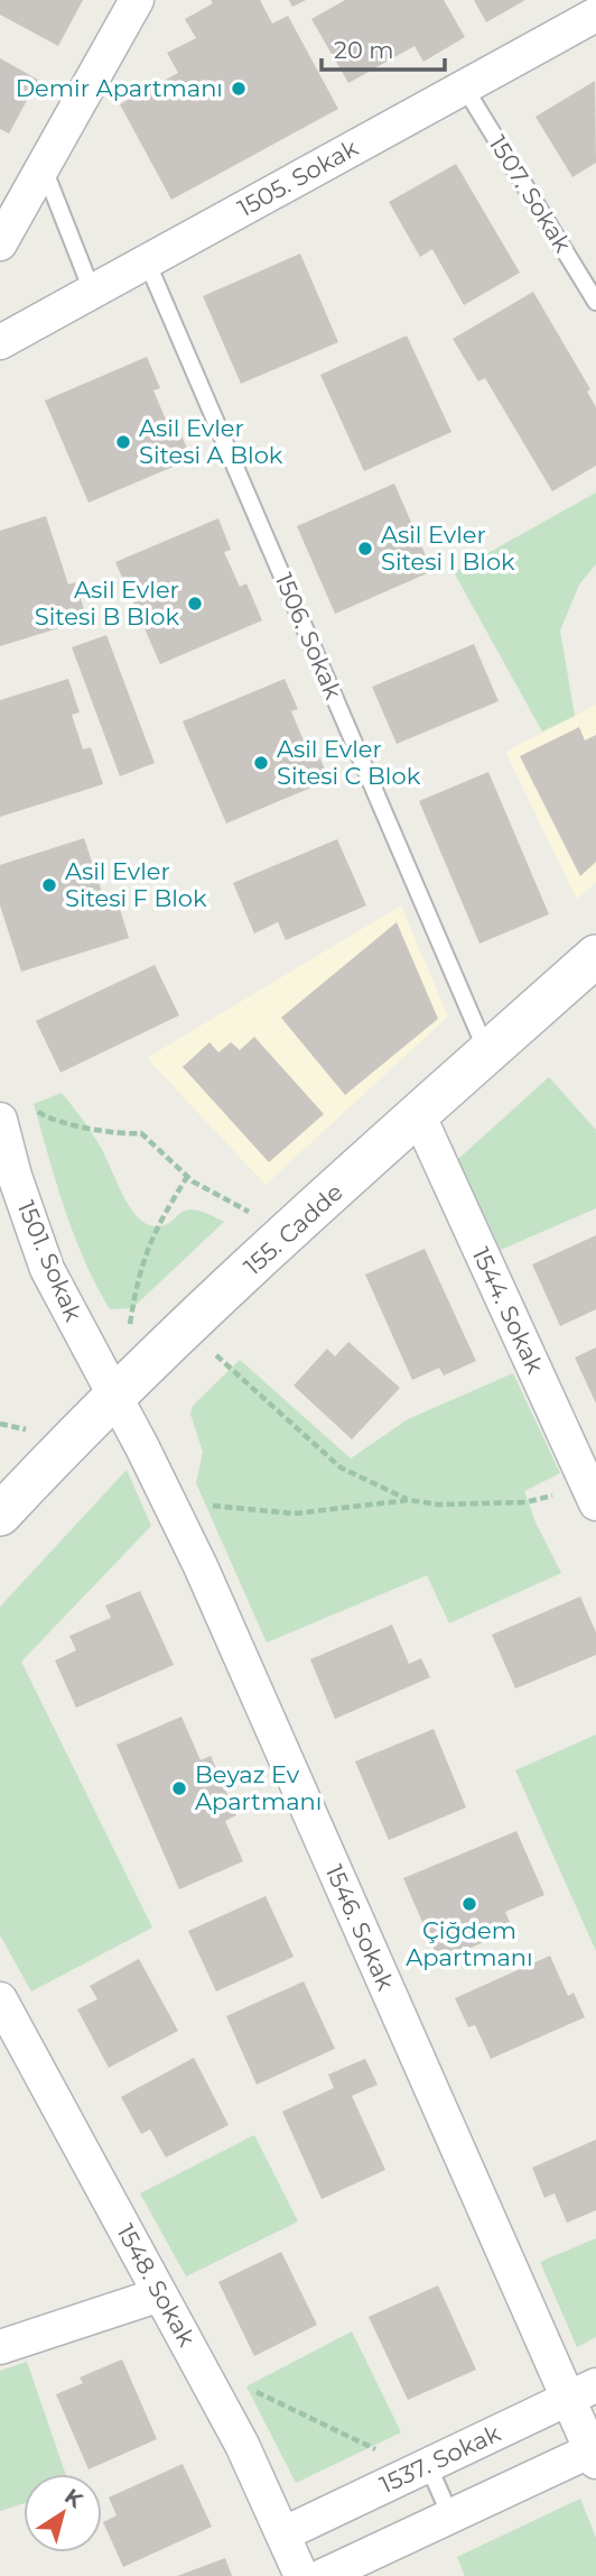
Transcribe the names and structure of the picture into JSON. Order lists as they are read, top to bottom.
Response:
{
  "streets": {
    "street": [
      "1505. Sokak",
      "155. Cadde",
      "1501. Sokak",
      "1544. Sokak",
      "1546. Sokak",
      "1548. Sokak",
      "1537. Sokak"
    ],
    "lane": ["1507. Sokak", "1506. Sokak"]
  },
  "crossings": [
    ["1505. Sokak", "1507. Sokak"],
    ["1505. Sokak", "1506. Sokak"],
    ["1506. Sokak", "155. Cadde"],
    ["155. Cadde", "1501. Sokak"],
    ["155. Cadde", "1544. Sokak"],
    ["155. Cadde", "1546. Sokak"],
    ["1501. Sokak", "1546. Sokak"],
    ["1546. Sokak", "1537. Sokak"],
    ["1548. Sokak", "1537. Sokak"]
  ],
  "places": [
    "Demir Apartmanı",
    "Asil Evler Sitesi A Blok",
    "Asil Evler Sitesi I Blok",
    "Asil Evler Sitesi B Blok",
    "Asil Evler Sitesi C Blok",
    "Asil Evler Sitesi F Blok",
    "Beyaz Ev Apartmanı",
    "Çiğdem Apartmanı"
  ],
  "scale_bar": "20 m",
  "north": "top right"
}
